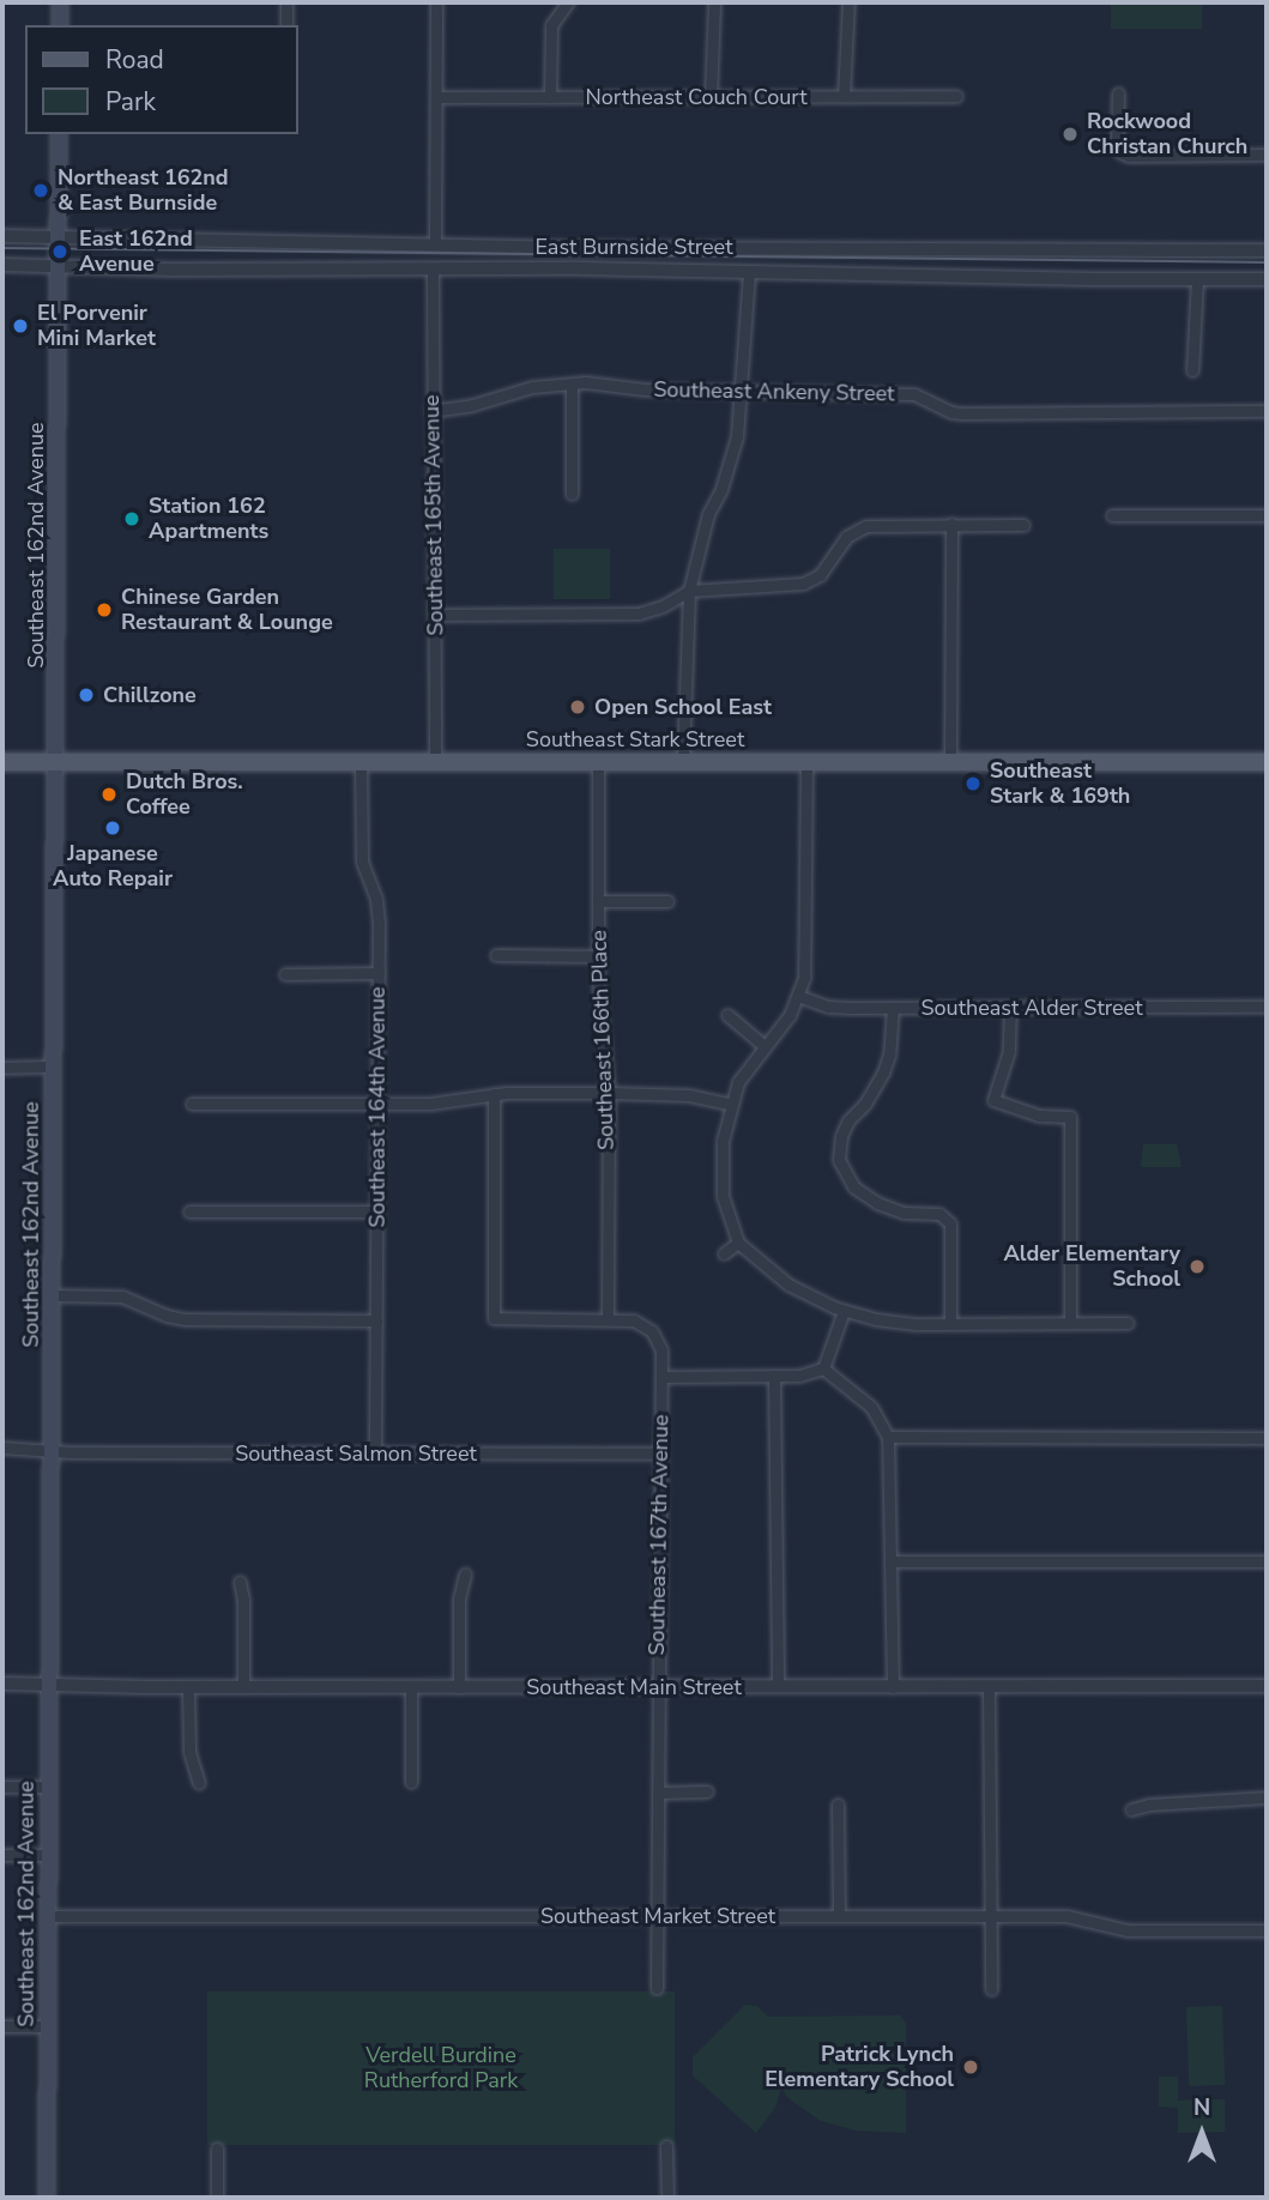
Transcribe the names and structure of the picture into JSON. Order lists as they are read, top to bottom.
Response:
{
  "streets": {
    "main road": ["Southeast 162nd Avenue", "Southeast Stark Street"],
    "street": [
      "Northeast Couch Court",
      "East Burnside Street",
      "Southeast Ankeny Street",
      "Southeast 165th Avenue",
      "Southeast Alder Street",
      "Southeast 166th Place",
      "Southeast 164th Avenue",
      "Southeast Salmon Street",
      "Southeast 167th Avenue",
      "Southeast Main Street",
      "Southeast Market Street"
    ]
  },
  "crossings": [
    ["East Burnside Street", "Southeast 165th Avenue"],
    ["East Burnside Street", "Southeast 162nd Avenue"],
    ["Southeast Ankeny Street", "Southeast 165th Avenue"],
    ["Southeast 165th Avenue", "Southeast Stark Street"],
    ["Southeast 162nd Avenue", "Southeast Stark Street"],
    ["Southeast 162nd Avenue", "Southeast Salmon Street"],
    ["Southeast 162nd Avenue", "Southeast Main Street"],
    ["Southeast 162nd Avenue", "Southeast Market Street"],
    ["Southeast Stark Street", "Southeast 166th Place"],
    ["Southeast Stark Street", "Southeast 164th Avenue"],
    ["Southeast 166th Place", "Southeast 167th Avenue"],
    ["Southeast 164th Avenue", "Southeast Salmon Street"],
    ["Southeast Salmon Street", "Southeast 167th Avenue"],
    ["Southeast 167th Avenue", "Southeast Main Street"],
    ["Southeast 167th Avenue", "Southeast Market Street"]
  ],
  "parks": ["Verdell Burdine Rutherford Park"],
  "places": [
    "Rockwood Christan Church",
    "Northeast 162nd & East Burnside",
    "East 162nd Avenue",
    "El Porvenir Mini Market",
    "Station 162 Apartments",
    "Chinese Garden Restaurant & Lounge",
    "Chillzone",
    "Open School East",
    "Southeast Stark & 169th",
    "Dutch Bros. Coffee",
    "Japanese Auto Repair",
    "Alder Elementary School",
    "Patrick Lynch Elementary School"
  ],
  "legend": ["Road", "Park"],
  "north": "top"
}
